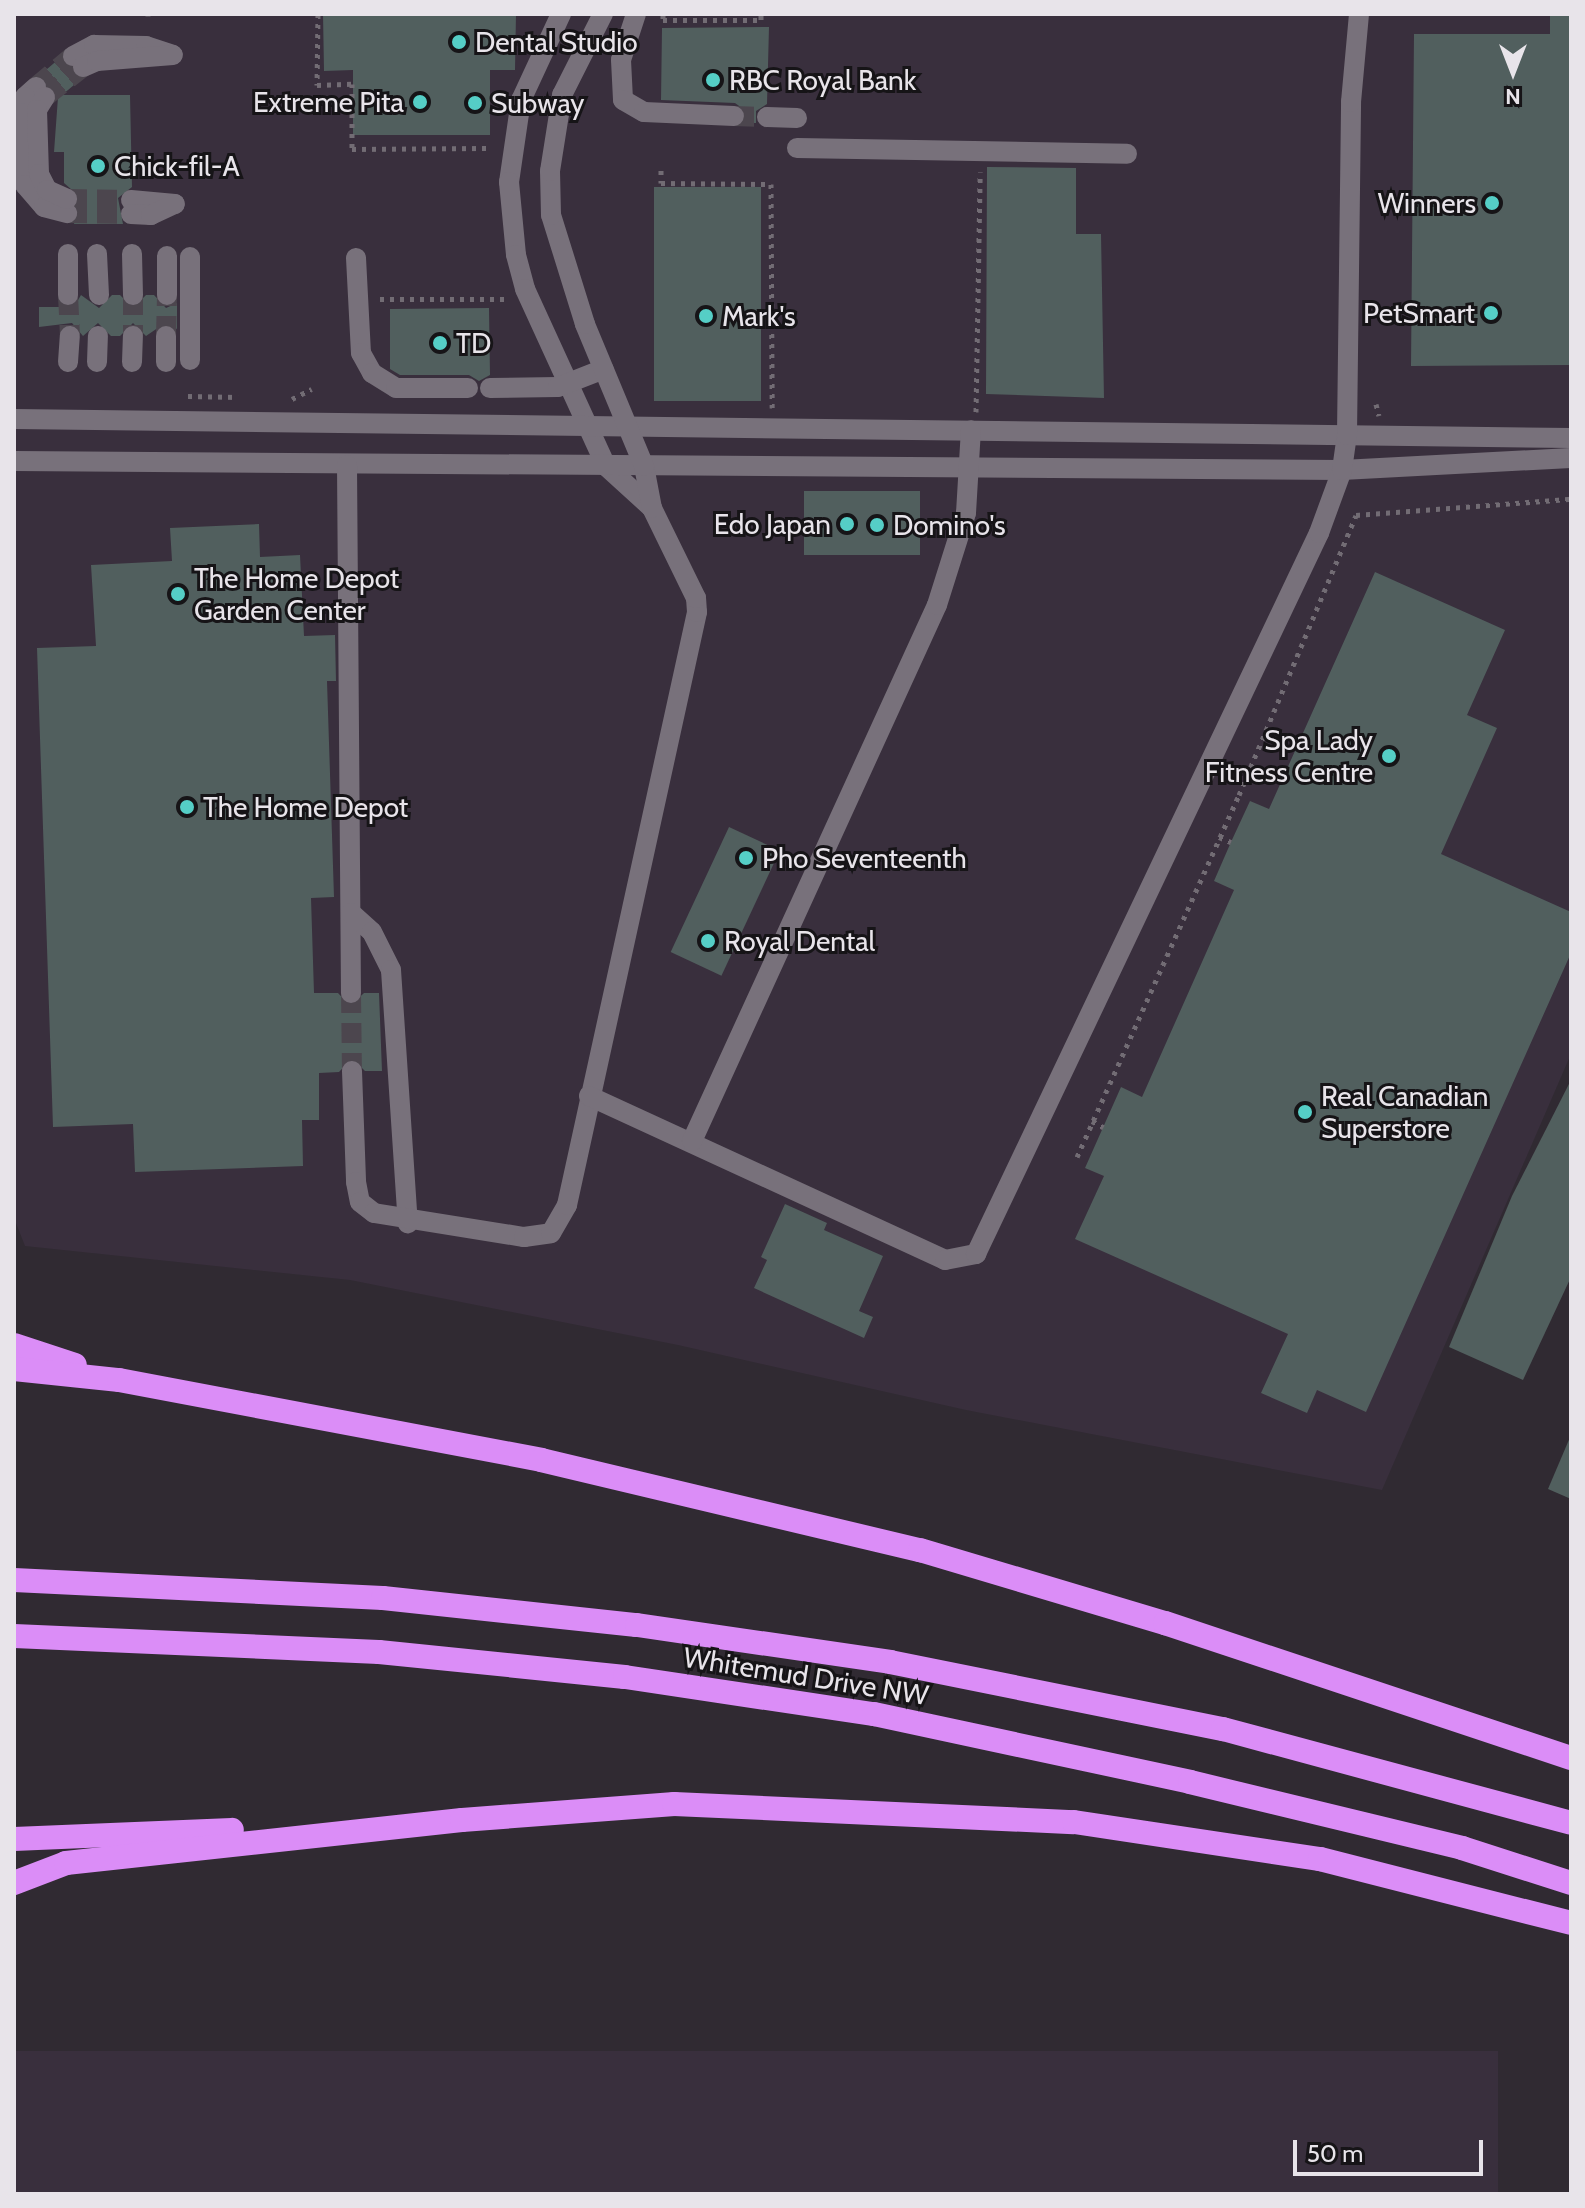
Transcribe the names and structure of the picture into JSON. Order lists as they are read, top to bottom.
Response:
{
  "streets": {
    "highway": ["Whitemud Drive NW"]
  },
  "places": [
    "Dental Studio",
    "RBC Royal Bank",
    "Extreme Pita",
    "Subway",
    "Chick-fil-A",
    "Winners",
    "PetSmart",
    "Mark's",
    "TD",
    "Edo Japan",
    "Domino's",
    "The Home Depot Garden Center",
    "Spa Lady Fitness Centre",
    "The Home Depot",
    "Pho Seventeenth",
    "Royal Dental",
    "Real Canadian Superstore"
  ],
  "scale_bar": "50 m",
  "north": "bottom"
}
